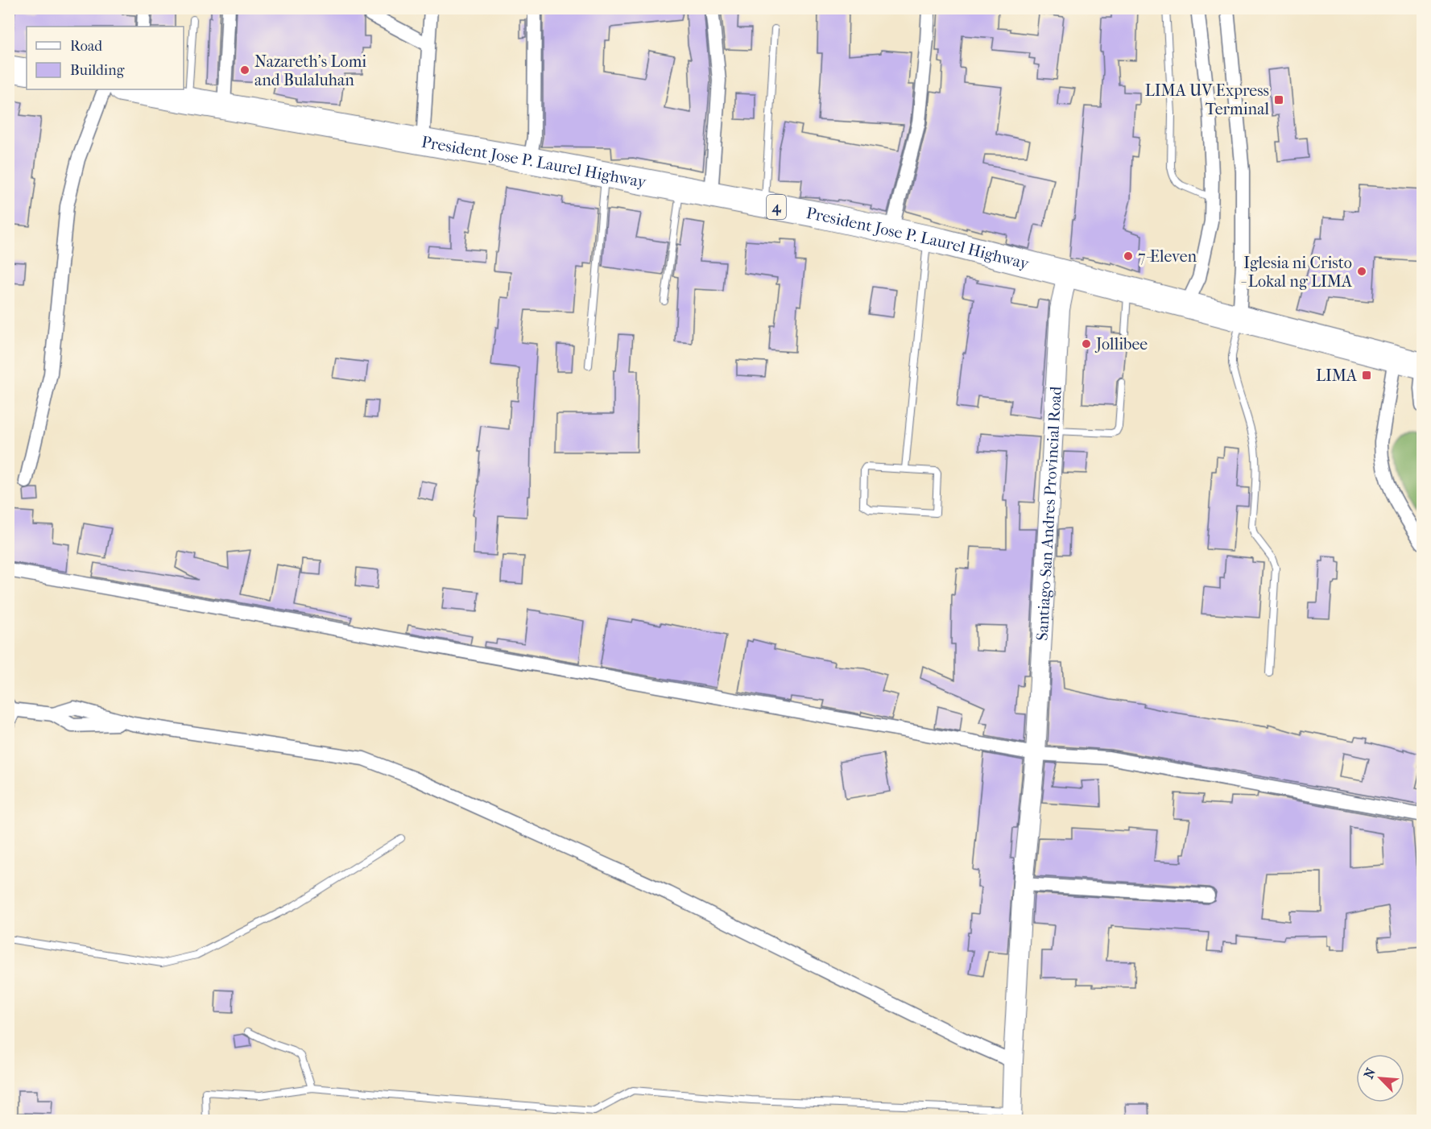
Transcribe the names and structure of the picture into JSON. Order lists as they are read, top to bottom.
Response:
{
  "streets": {
    "highway": ["President Jose P. Laurel Highway", "4"],
    "street": ["Santiago-San Andres Provincial Road"]
  },
  "crossings": [
    ["President Jose P. Laurel Highway", "Santiago-San Andres Provincial Road"]
  ],
  "places": {
    "other": [
      "Nazareth's Lomi and Bulaluhan",
      "7-Eleven",
      "Iglesia ni Cristo - Lokal ng LIMA",
      "Jollibee"
    ],
    "transit": ["LIMA UV Express Terminal", "LIMA"]
  },
  "legend": ["Road", "Building"],
  "north": "top left"
}
